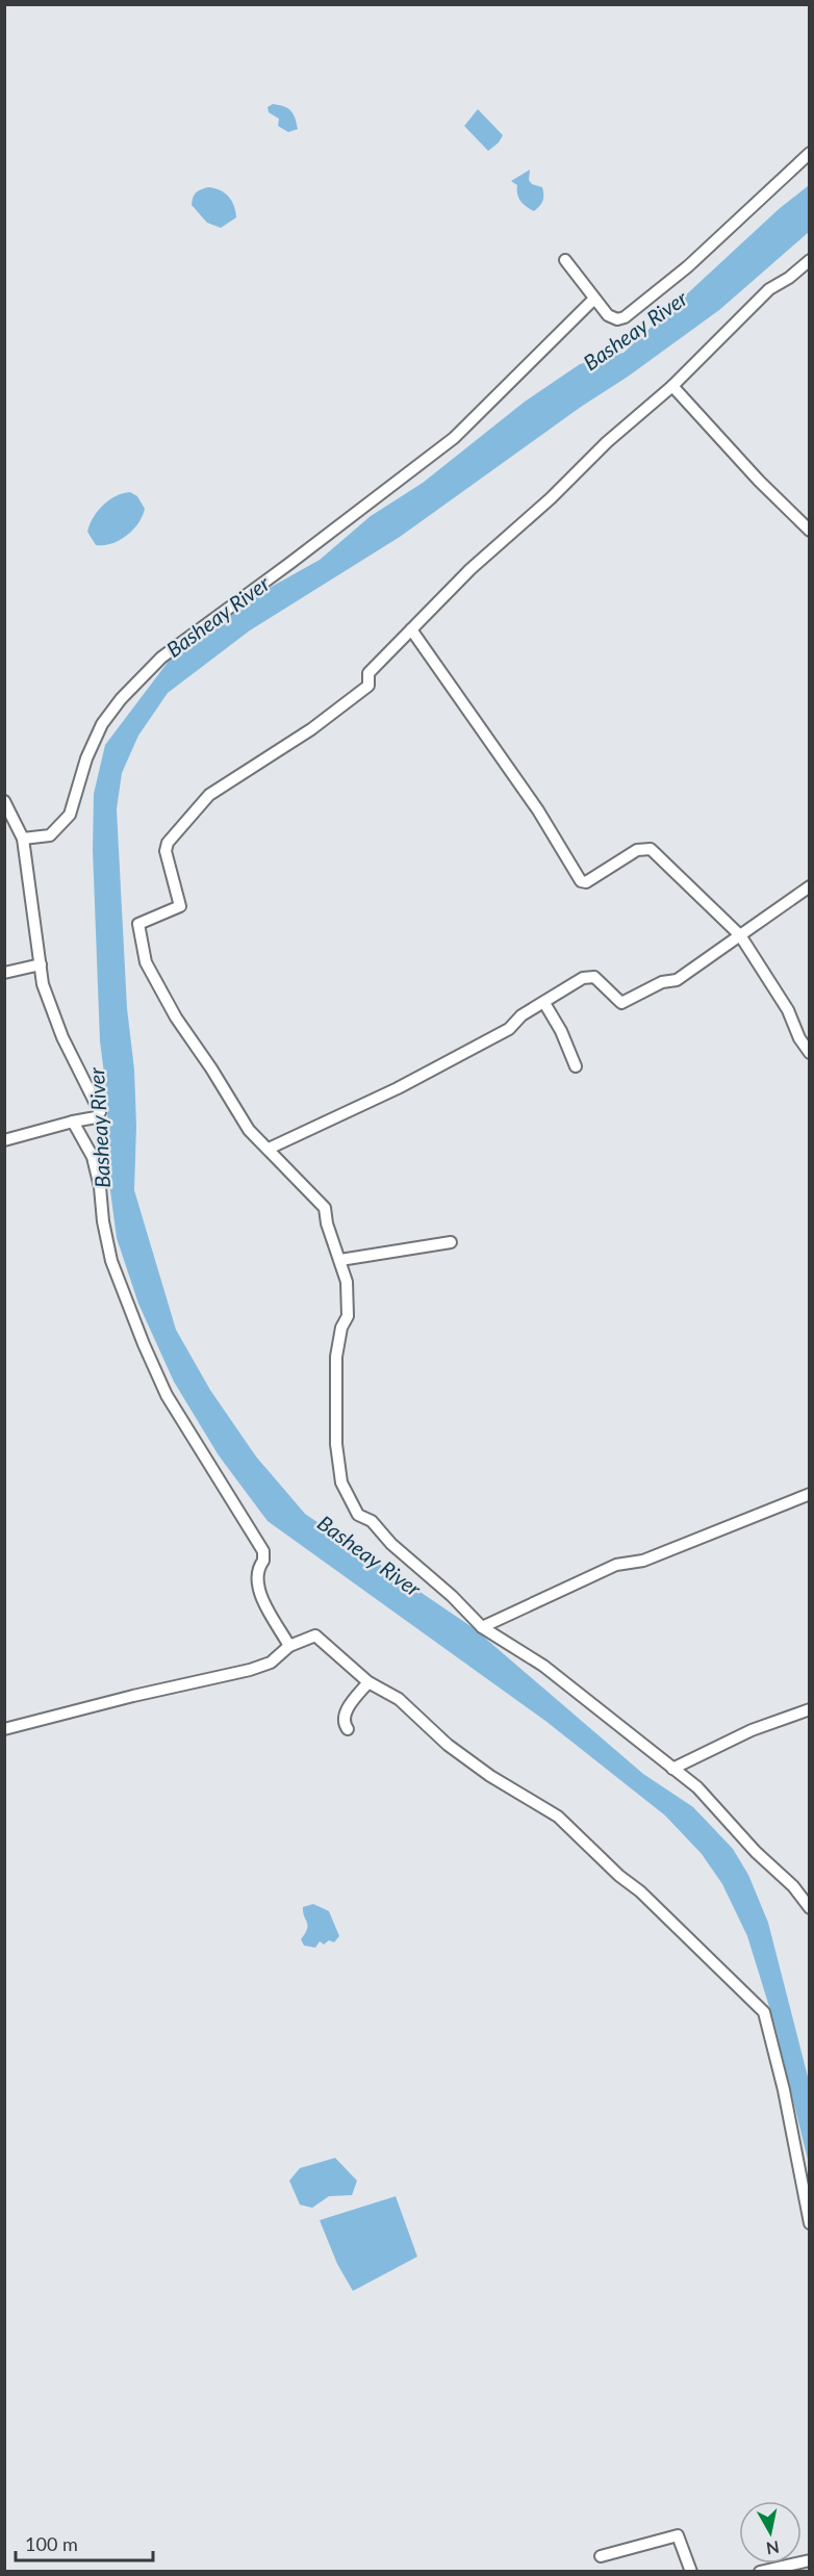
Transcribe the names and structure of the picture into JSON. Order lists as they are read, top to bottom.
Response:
{
  "water": ["Basheay River"],
  "scale_bar": "100 m",
  "north": "bottom"
}
